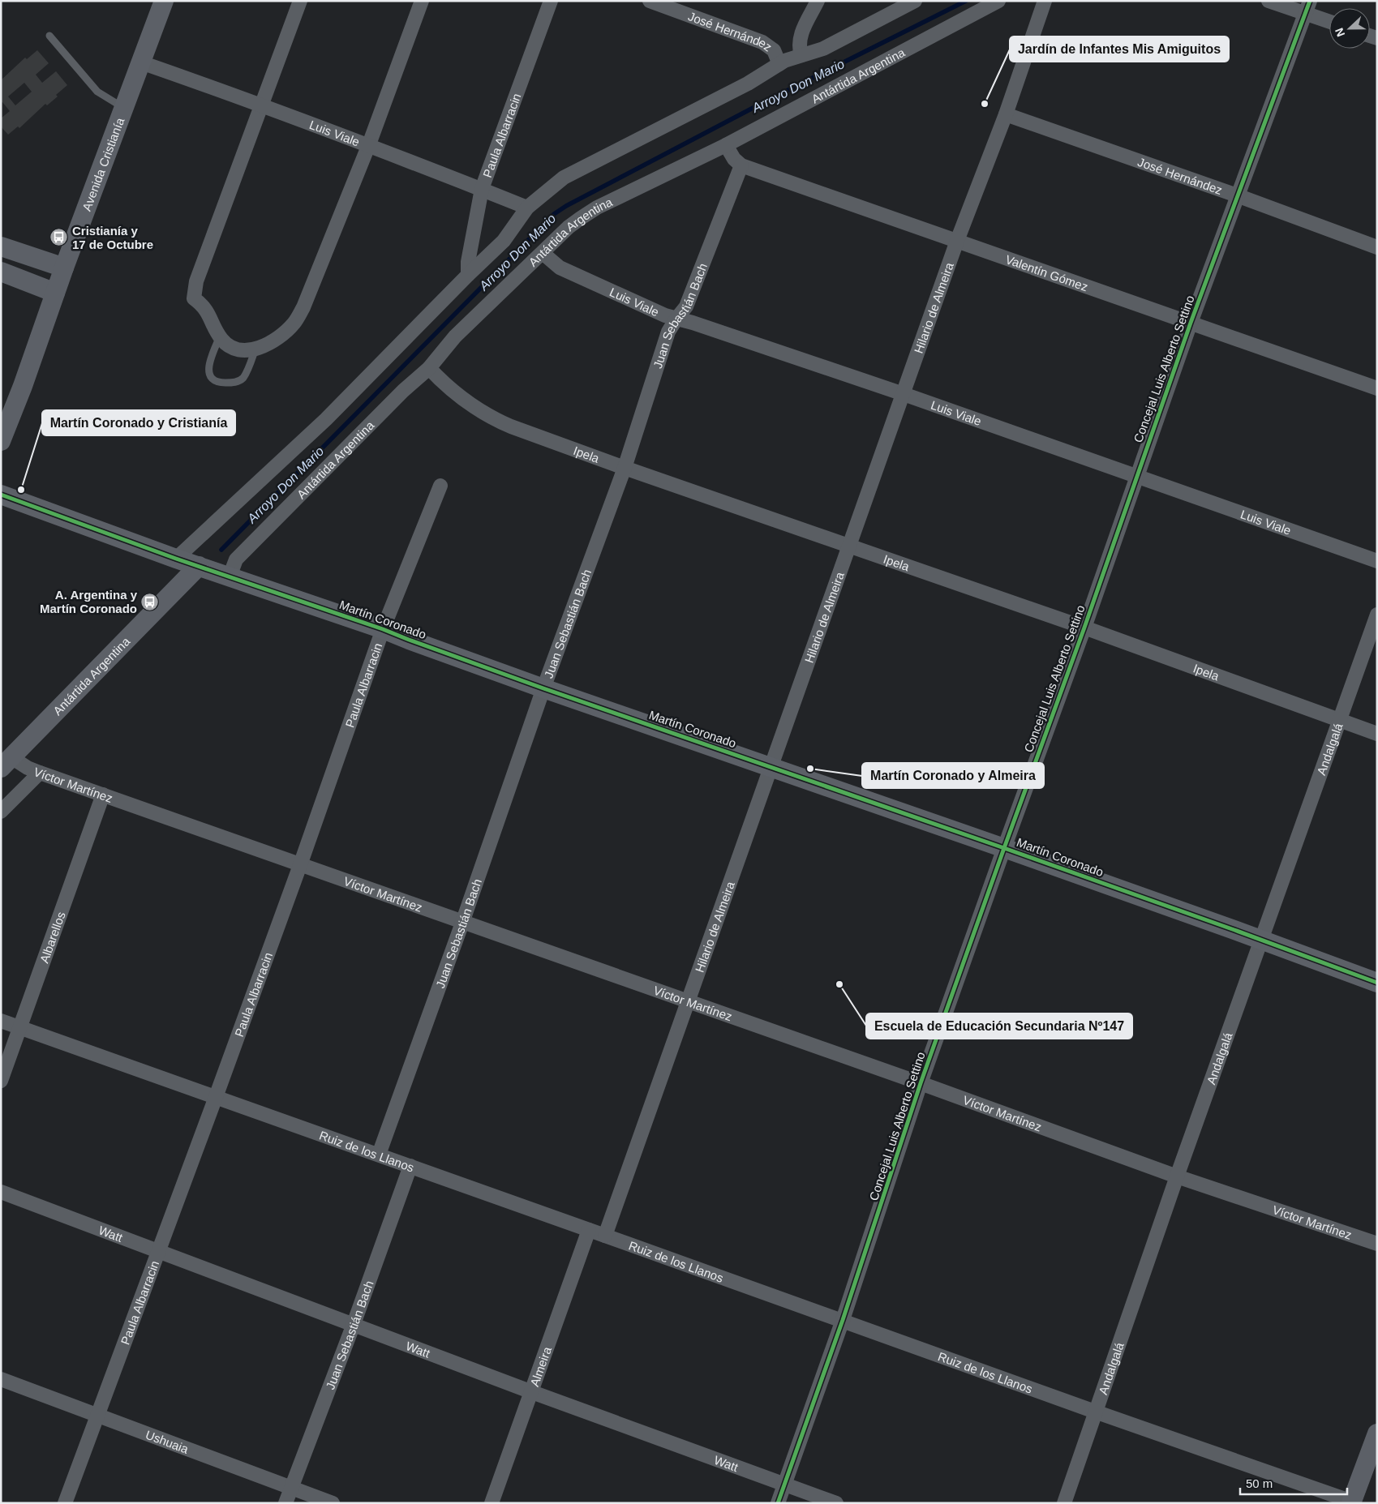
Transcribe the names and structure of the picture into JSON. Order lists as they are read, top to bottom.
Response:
{
  "streets": {
    "street": [
      "José Hernández",
      "Antártida Argentina",
      "Luis Viale",
      "Paula Albarracin",
      "Avenida Cristianía",
      "Valentín Gómez",
      "Hilario de Almeira",
      "Juan Sebastián Bach",
      "Concejal Luis Alberto Settino",
      "Ipela",
      "Martín Coronado",
      "Andalgalá",
      "Víctor Martínez",
      "Albarellos",
      "Ruiz de los Llanos",
      "Watt",
      "Almeira",
      "Ushuaia"
    ]
  },
  "crossings": [
    ["José Hernández", "Hilario de Almeira"],
    ["José Hernández", "Concejal Luis Alberto Settino"],
    ["Antártida Argentina", "Luis Viale"],
    ["Antártida Argentina", "Ipela"],
    ["Antártida Argentina", "Martín Coronado"],
    ["Antártida Argentina", "Víctor Martínez"],
    ["Luis Viale", "Paula Albarracin"],
    ["Luis Viale", "Avenida Cristianía"],
    ["Luis Viale", "Hilario de Almeira"],
    ["Luis Viale", "Juan Sebastián Bach"],
    ["Luis Viale", "Concejal Luis Alberto Settino"],
    ["Paula Albarracin", "Martín Coronado"],
    ["Paula Albarracin", "Víctor Martínez"],
    ["Paula Albarracin", "Ruiz de los Llanos"],
    ["Paula Albarracin", "Watt"],
    ["Paula Albarracin", "Ushuaia"],
    ["Valentín Gómez", "Hilario de Almeira"],
    ["Valentín Gómez", "Juan Sebastián Bach"],
    ["Valentín Gómez", "Concejal Luis Alberto Settino"],
    ["Hilario de Almeira", "Ipela"],
    ["Hilario de Almeira", "Martín Coronado"],
    ["Hilario de Almeira", "Víctor Martínez"],
    ["Hilario de Almeira", "Ruiz de los Llanos"],
    ["Juan Sebastián Bach", "Ipela"],
    ["Juan Sebastián Bach", "Martín Coronado"],
    ["Juan Sebastián Bach", "Víctor Martínez"],
    ["Juan Sebastián Bach", "Ruiz de los Llanos"],
    ["Juan Sebastián Bach", "Watt"],
    ["Juan Sebastián Bach", "Ushuaia"],
    ["Concejal Luis Alberto Settino", "Ipela"],
    ["Concejal Luis Alberto Settino", "Martín Coronado"],
    ["Concejal Luis Alberto Settino", "Víctor Martínez"],
    ["Concejal Luis Alberto Settino", "Ruiz de los Llanos"],
    ["Concejal Luis Alberto Settino", "Watt"],
    ["Ipela", "Andalgalá"],
    ["Martín Coronado", "Andalgalá"],
    ["Andalgalá", "Víctor Martínez"],
    ["Andalgalá", "Ruiz de los Llanos"],
    ["Víctor Martínez", "Albarellos"],
    ["Albarellos", "Ruiz de los Llanos"],
    ["Ruiz de los Llanos", "Almeira"],
    ["Watt", "Almeira"]
  ],
  "water": ["Arroyo Don Mario"],
  "places": {
    "other": [
      "Jardín de Infantes Mis Amiguitos",
      "Martín Coronado y Cristianía",
      "Martín Coronado y Almeira",
      "Escuela de Educación Secundaria Nº147"
    ],
    "bus stop": ["Cristianía y 17 de Octubre", "A. Argentina y Martín Coronado"]
  },
  "scale_bar": "50 m",
  "north": "left"
}
